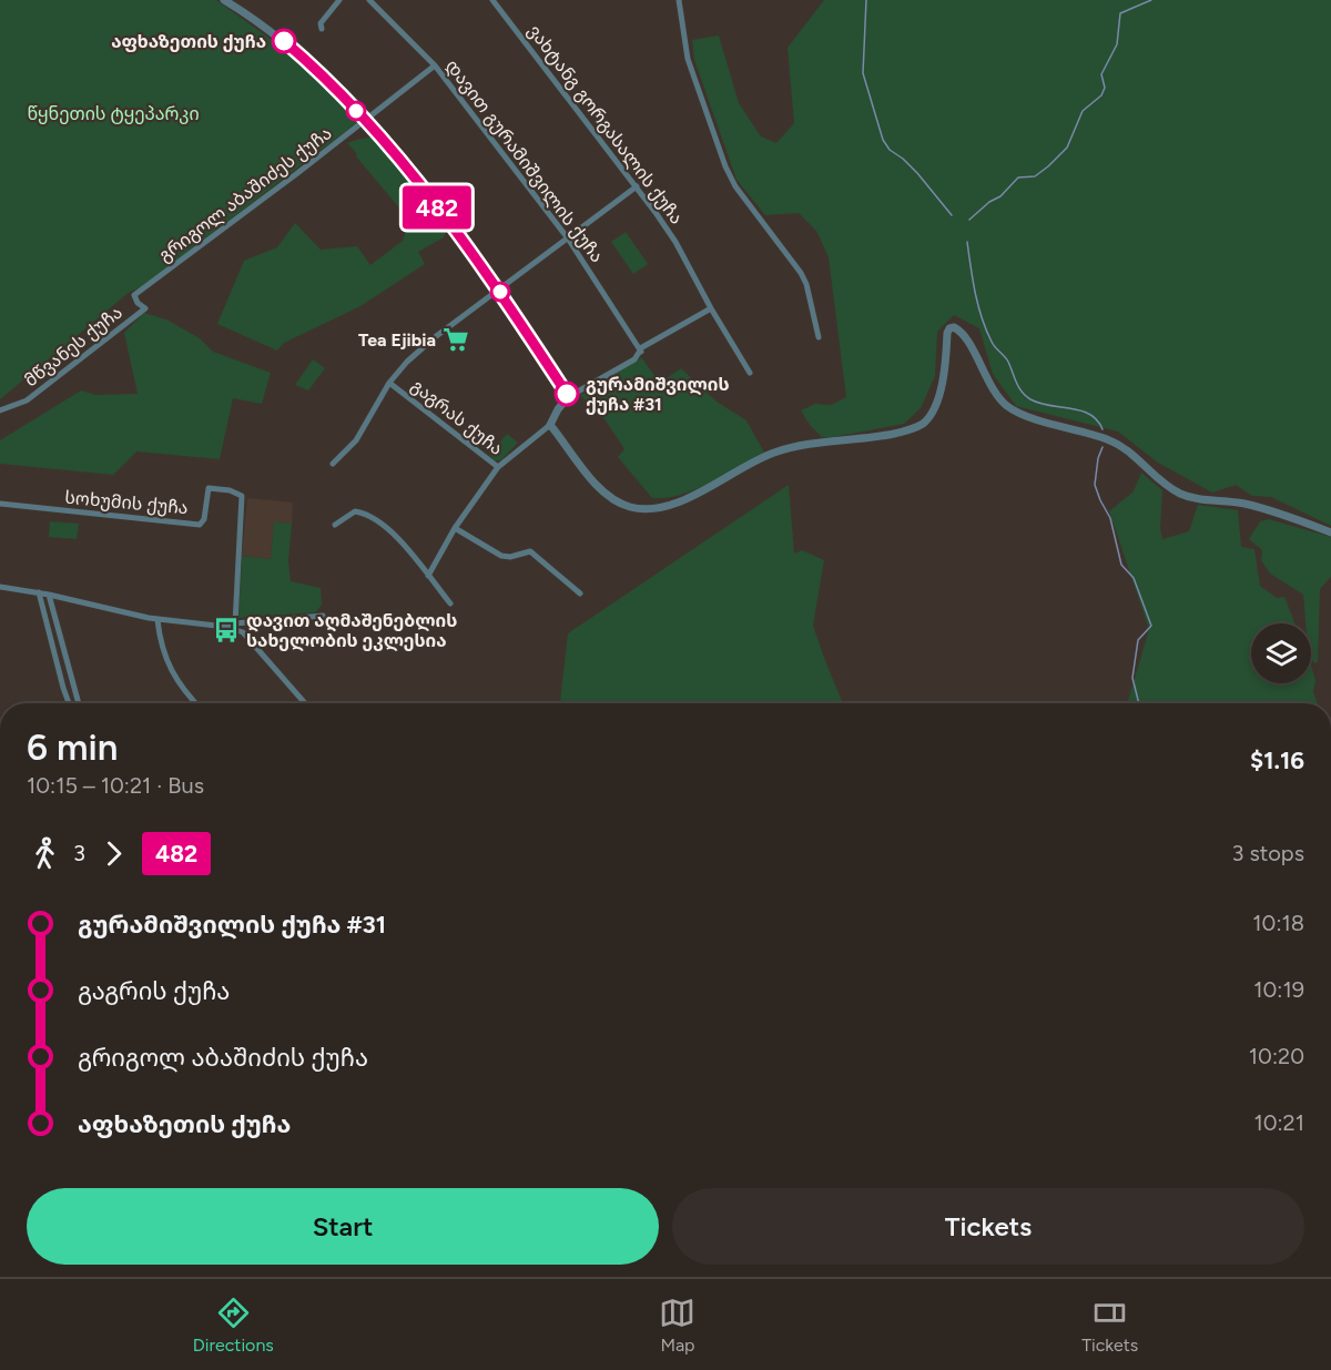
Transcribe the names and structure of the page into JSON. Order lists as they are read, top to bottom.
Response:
{
  "streets": {
    "street": [
      "ვახტანგ გორგასალის ქუჩა",
      "დავით გურამიშვილის ქუჩა",
      "გრიგოლ აბაშიძეს ქუჩა",
      "მწვანეს ქუჩა",
      "გაგრას ქუჩა",
      "სოხუმის ქუჩა"
    ]
  },
  "crossings": [
    ["ვახტანგ გორგასალის ქუჩა", "გაგრას ქუჩა"],
    ["დავით გურამიშვილის ქუჩა", "გრიგოლ აბაშიძეს ქუჩა"],
    ["დავით გურამიშვილის ქუჩა", "გაგრას ქუჩა"],
    ["გრიგოლ აბაშიძეს ქუჩა", "მწვანეს ქუჩა"]
  ],
  "parks": ["წყნეთის ტყეპარკი"],
  "places": {
    "other": ["აფხაზეთის ქუჩა", "გურამიშვილის ქუჩა #31"],
    "supermarket": ["Tea Ejibia"],
    "bus stop": ["დავით აღმაშენებლის სახელობის ეკლესია"]
  },
  "lines": ["bus line 482"],
  "page": {
    "on_map": "482",
    "heading": ["6 min", "10:15 – 10:21 · Bus", "$1.16"],
    "legs": ["3", "482", "3 stops"],
    "list": [
      {
        "name": "გურამიშვილის ქუჩა #31",
        "value": "10:18"
      },
      {
        "name": "გაგრის ქუჩა",
        "value": "10:19"
      },
      {
        "name": "გრიგოლ აბაშიძის ქუჩა",
        "value": "10:20"
      },
      {
        "name": "აფხაზეთის ქუჩა",
        "value": "10:21"
      }
    ],
    "buttons": ["Start", "Tickets"],
    "tabs": ["Directions", "Map", "Tickets"]
  }
}
